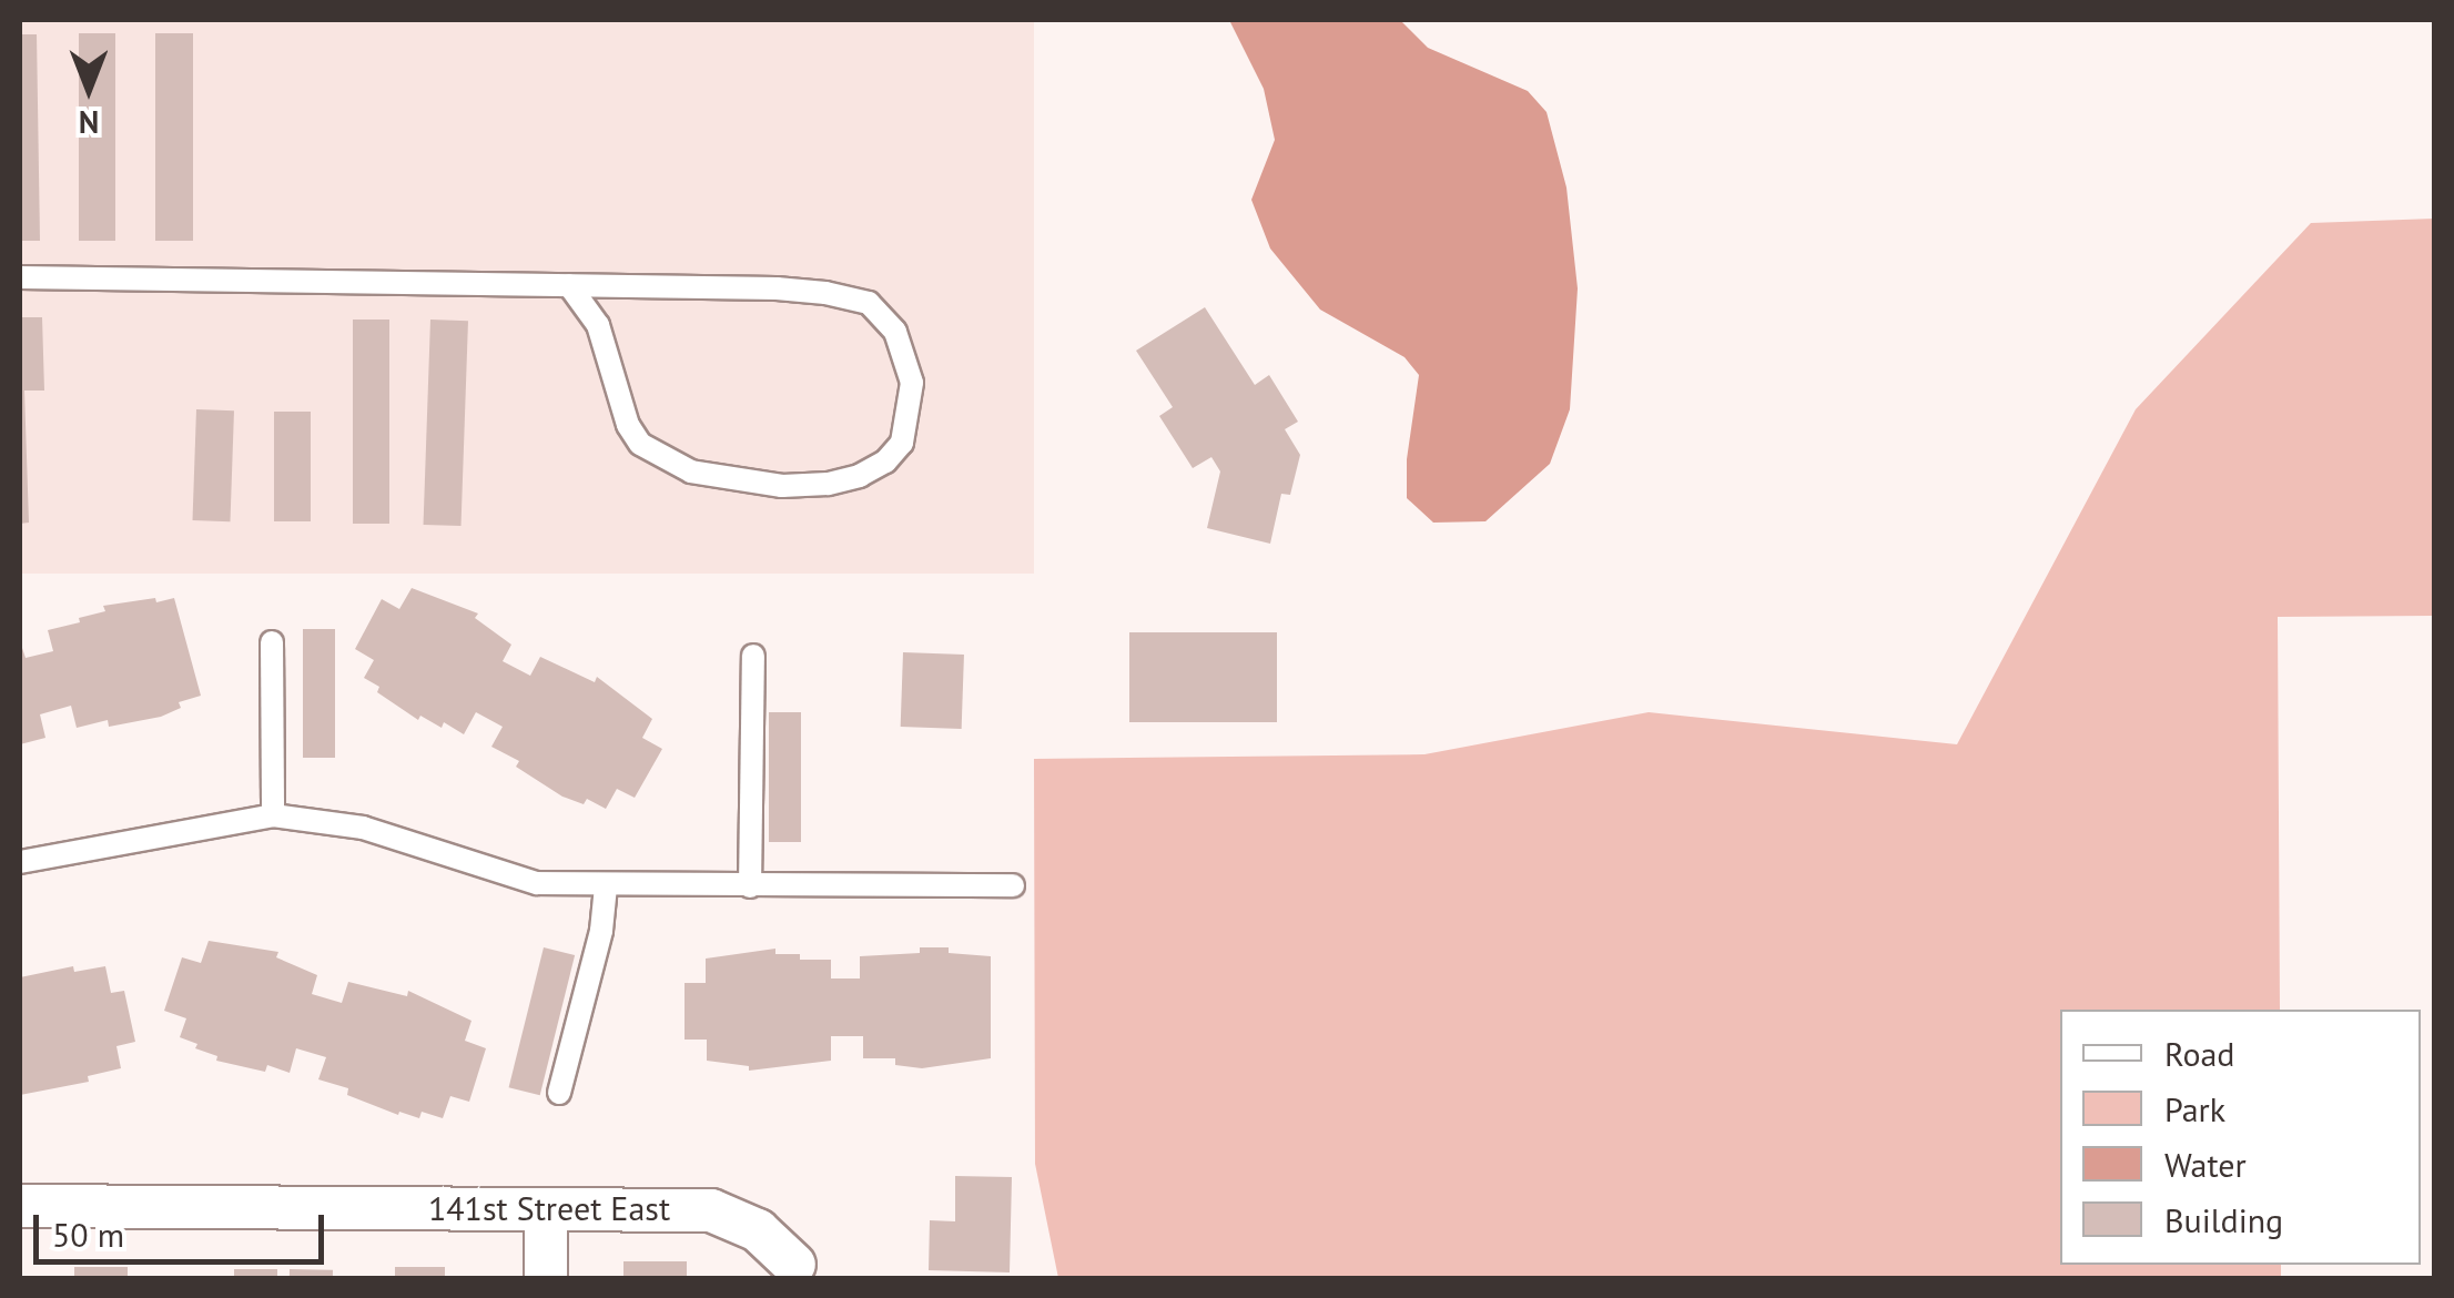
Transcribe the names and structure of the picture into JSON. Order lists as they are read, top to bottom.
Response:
{
  "streets": {
    "street": ["141st Street East"]
  },
  "legend": [
    "Road",
    "Park",
    "Water",
    "Building"
  ],
  "scale_bar": "50 m",
  "north": "bottom"
}
